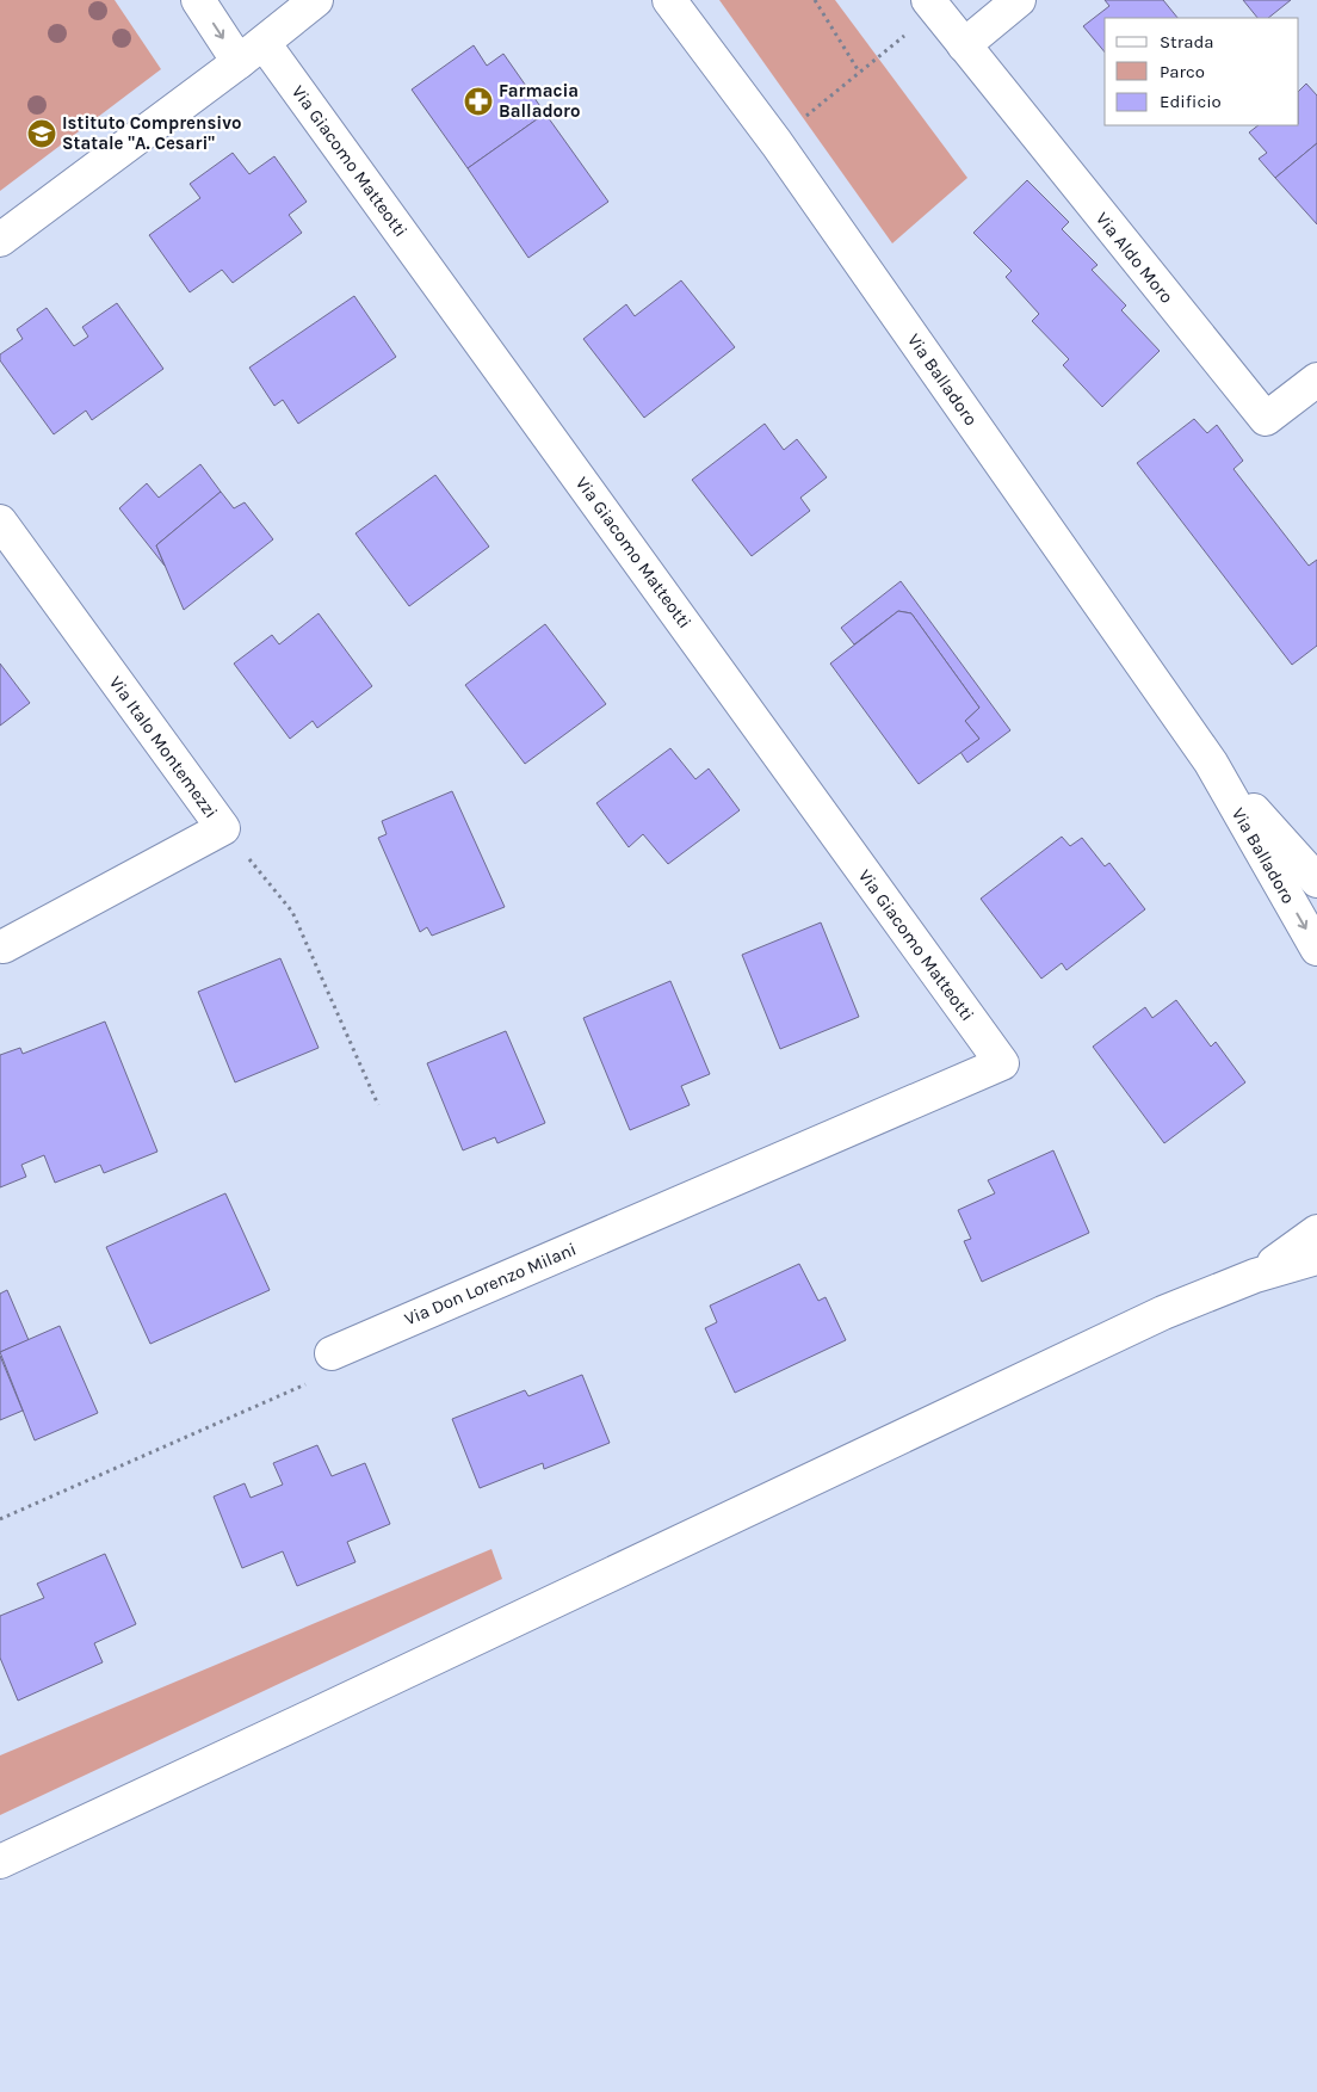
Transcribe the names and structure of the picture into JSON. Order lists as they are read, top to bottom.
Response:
{
  "streets": {
    "street": [
      "Via Giacomo Matteotti",
      "Via Aldo Moro",
      "Via Balladoro",
      "Via Italo Montemezzi",
      "Via Don Lorenzo Milani"
    ]
  },
  "crossings": [
    ["Via Giacomo Matteotti", "Via Don Lorenzo Milani"]
  ],
  "places": {
    "pharmacy": ["Farmacia Balladoro"],
    "school or university": ["Istituto Comprensivo Statale \"A. Cesari\""]
  },
  "legend": ["Strada", "Parco", "Edificio"]
}
